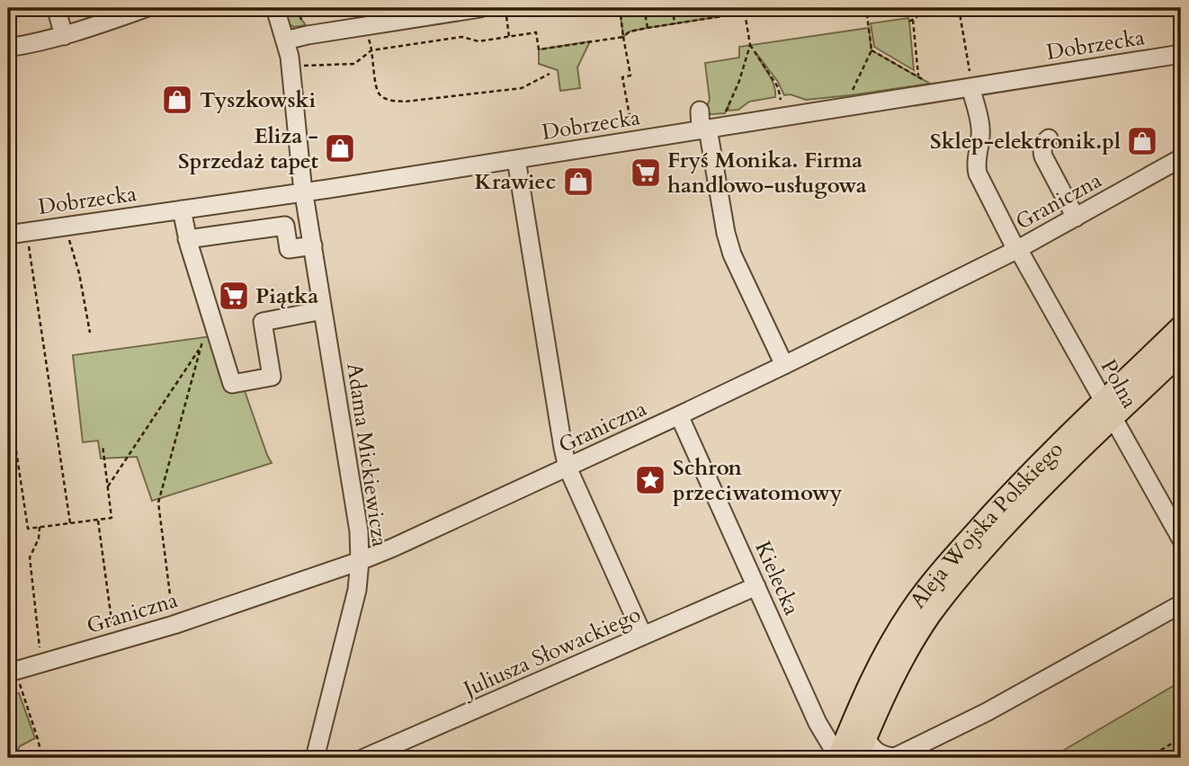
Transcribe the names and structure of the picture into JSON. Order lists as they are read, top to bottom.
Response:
{
  "streets": {
    "main road": ["Aleja Wojska Polskiego"],
    "street": [
      "Dobrzecka",
      "Graniczna",
      "Polna",
      "Adama Mickiewicza",
      "Kielecka",
      "Juliusza Słowackiego"
    ]
  },
  "crossings": [
    ["Dobrzecka", "Polna"],
    ["Dobrzecka", "Adama Mickiewicza"],
    ["Graniczna", "Polna"],
    ["Graniczna", "Adama Mickiewicza"],
    ["Graniczna", "Kielecka"],
    ["Polna", "Aleja Wojska Polskiego"],
    ["Aleja Wojska Polskiego", "Kielecka"],
    ["Kielecka", "Juliusza Słowackiego"]
  ],
  "places": {
    "shop": [
      "Tyszkowski",
      "Sklep-elektronik.pl",
      "Eliza - Sprzedaż tapet",
      "Krawiec"
    ],
    "supermarket": ["Fryś Monika. Firma handlowo-usługowa", "Piątka"],
    "place": ["Schron przeciwatomowy"]
  }
}
